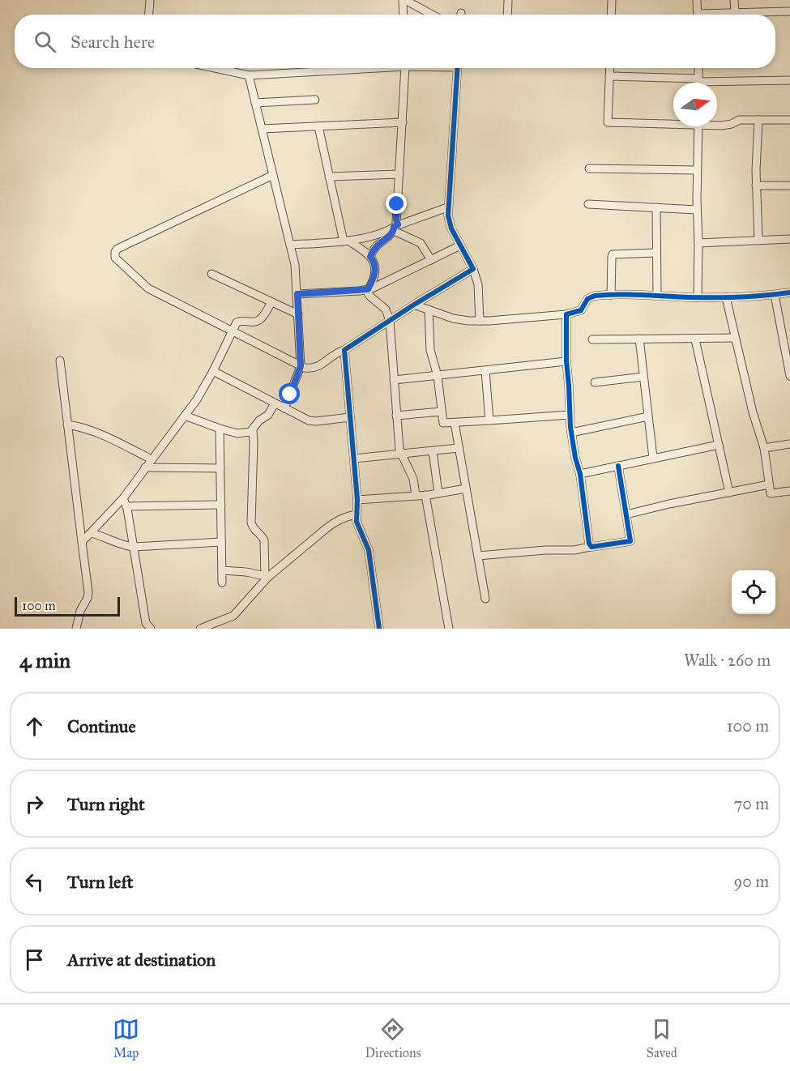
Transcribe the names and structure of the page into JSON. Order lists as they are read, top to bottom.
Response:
{
  "scale_bar": "100 m",
  "north": "right",
  "page": {
    "search": "Search here",
    "scale": "100 m",
    "heading": ["4 min", "Walk · 260 m"],
    "list": [
      ["Continue", "100 m"],
      ["Turn right", "70 m"],
      ["Turn left", "90 m"],
      "Arrive at destination"
    ],
    "nav": ["Map", "Directions", "Saved"]
  }
}
